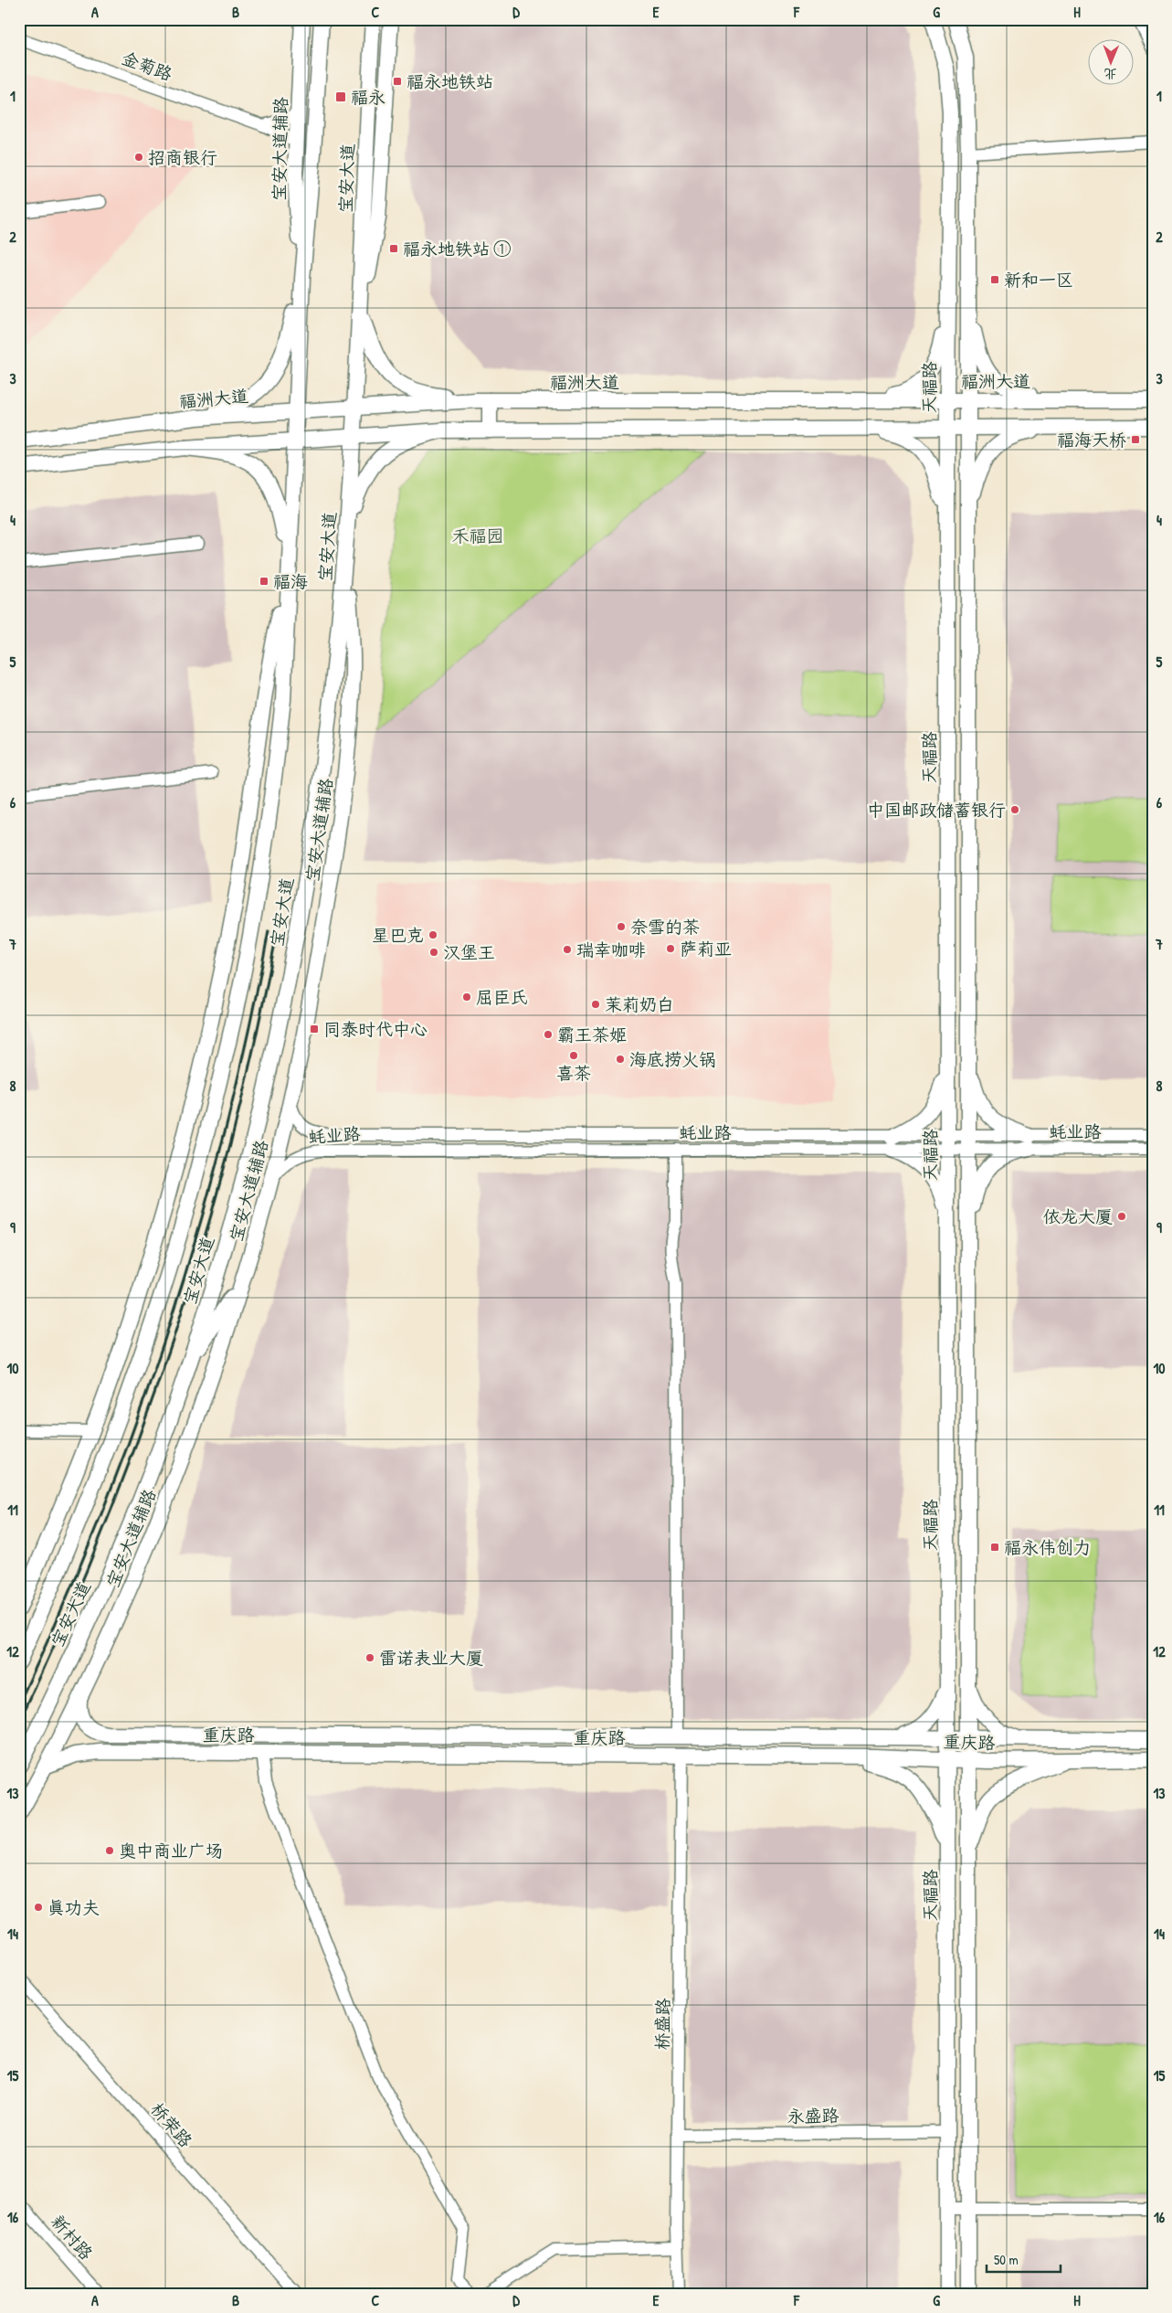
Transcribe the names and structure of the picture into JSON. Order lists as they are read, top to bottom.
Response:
{
  "streets": {
    "main road": [
      "宝安大道辅路",
      "宝安大道",
      "福洲大道",
      "天福路",
      "重庆路"
    ],
    "street": [
      "金菊路",
      "蚝业路",
      "桥盛路",
      "永盛路",
      "桥荣路",
      "新村路"
    ]
  },
  "crossings": [
    ["金菊路", "宝安大道辅路"],
    ["宝安大道辅路", "宝安大道"],
    ["宝安大道辅路", "蚝业路"],
    ["宝安大道辅路", "重庆路"],
    ["宝安大道", "福洲大道"],
    ["福洲大道", "天福路"],
    ["天福路", "蚝业路"],
    ["天福路", "重庆路"],
    ["天福路", "永盛路"],
    ["重庆路", "桥盛路"],
    ["桥盛路", "永盛路"]
  ],
  "parks": ["禾福园"],
  "places": {
    "transit": [
      "福永地铁站",
      "福永",
      "福永地铁站 ①",
      "新和一区",
      "福海天桥",
      "福海",
      "同泰时代中心",
      "福永伟创力"
    ],
    "other": [
      "招商银行",
      "中国邮政储蓄银行",
      "奈雪的茶",
      "星巴克",
      "萨莉亚",
      "瑞幸咖啡",
      "汉堡王",
      "屈臣氏",
      "茉莉奶白",
      "霸王茶姬",
      "喜茶",
      "海底捞火锅",
      "依龙大厦",
      "雷诺表业大厦",
      "奥中商业广场",
      "真功夫"
    ]
  },
  "scale_bar": "50 m",
  "north": "bottom",
  "grid": {
    "columns": [
      "A",
      "B",
      "C",
      "D",
      "E",
      "F",
      "G",
      "H"
    ],
    "rows": [
      "1",
      "2",
      "3",
      "4",
      "5",
      "6",
      "7",
      "8",
      "9",
      "10",
      "11",
      "12",
      "13",
      "14",
      "15",
      "16"
    ]
  }
}
